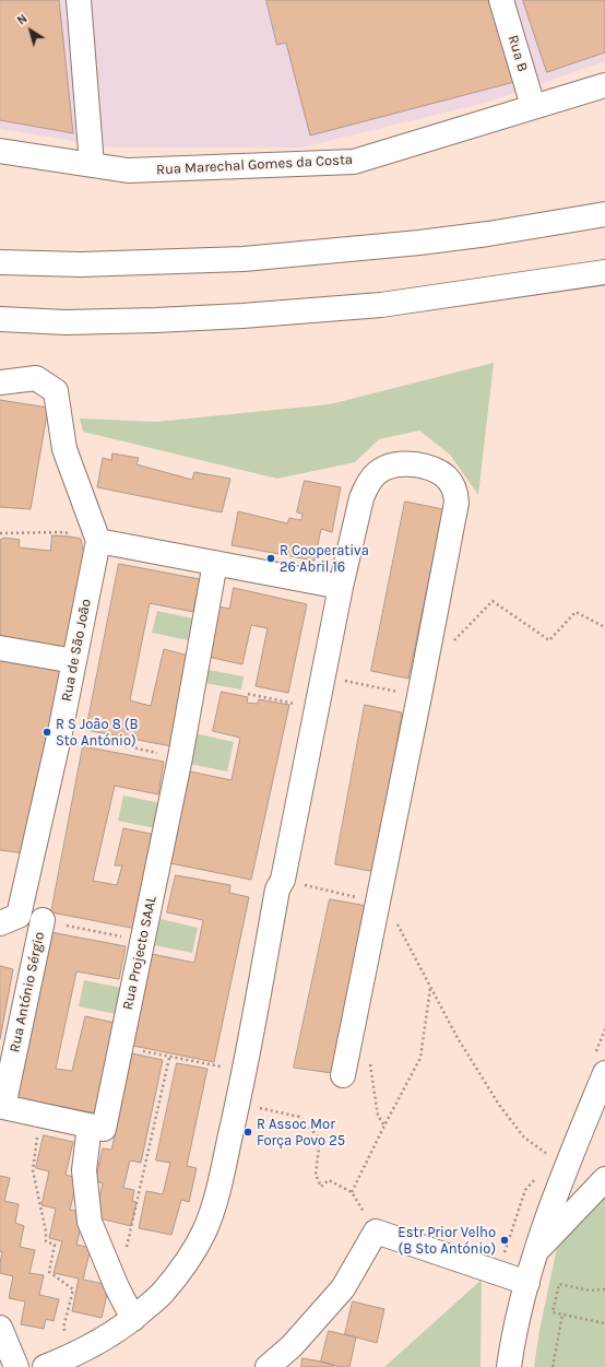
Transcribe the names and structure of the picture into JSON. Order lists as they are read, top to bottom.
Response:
{
  "streets": {
    "main road": [
      "Rua B",
      "Rua Marechal Gomes da Costa",
      "Rua de São João",
      "Rua Projecto SAAL",
      "Rua António Sérgio"
    ]
  },
  "crossings": [
    ["Rua B", "Rua Marechal Gomes da Costa"],
    ["Rua Projecto SAAL", "Rua António Sérgio"]
  ],
  "places": [
    "R Cooperativa 26 Abril 16",
    "R S João 8 (B Sto António)",
    "R Assoc Mor Força Povo 25",
    "Estr Prior Velho (B Sto António)"
  ],
  "north": "top left"
}
